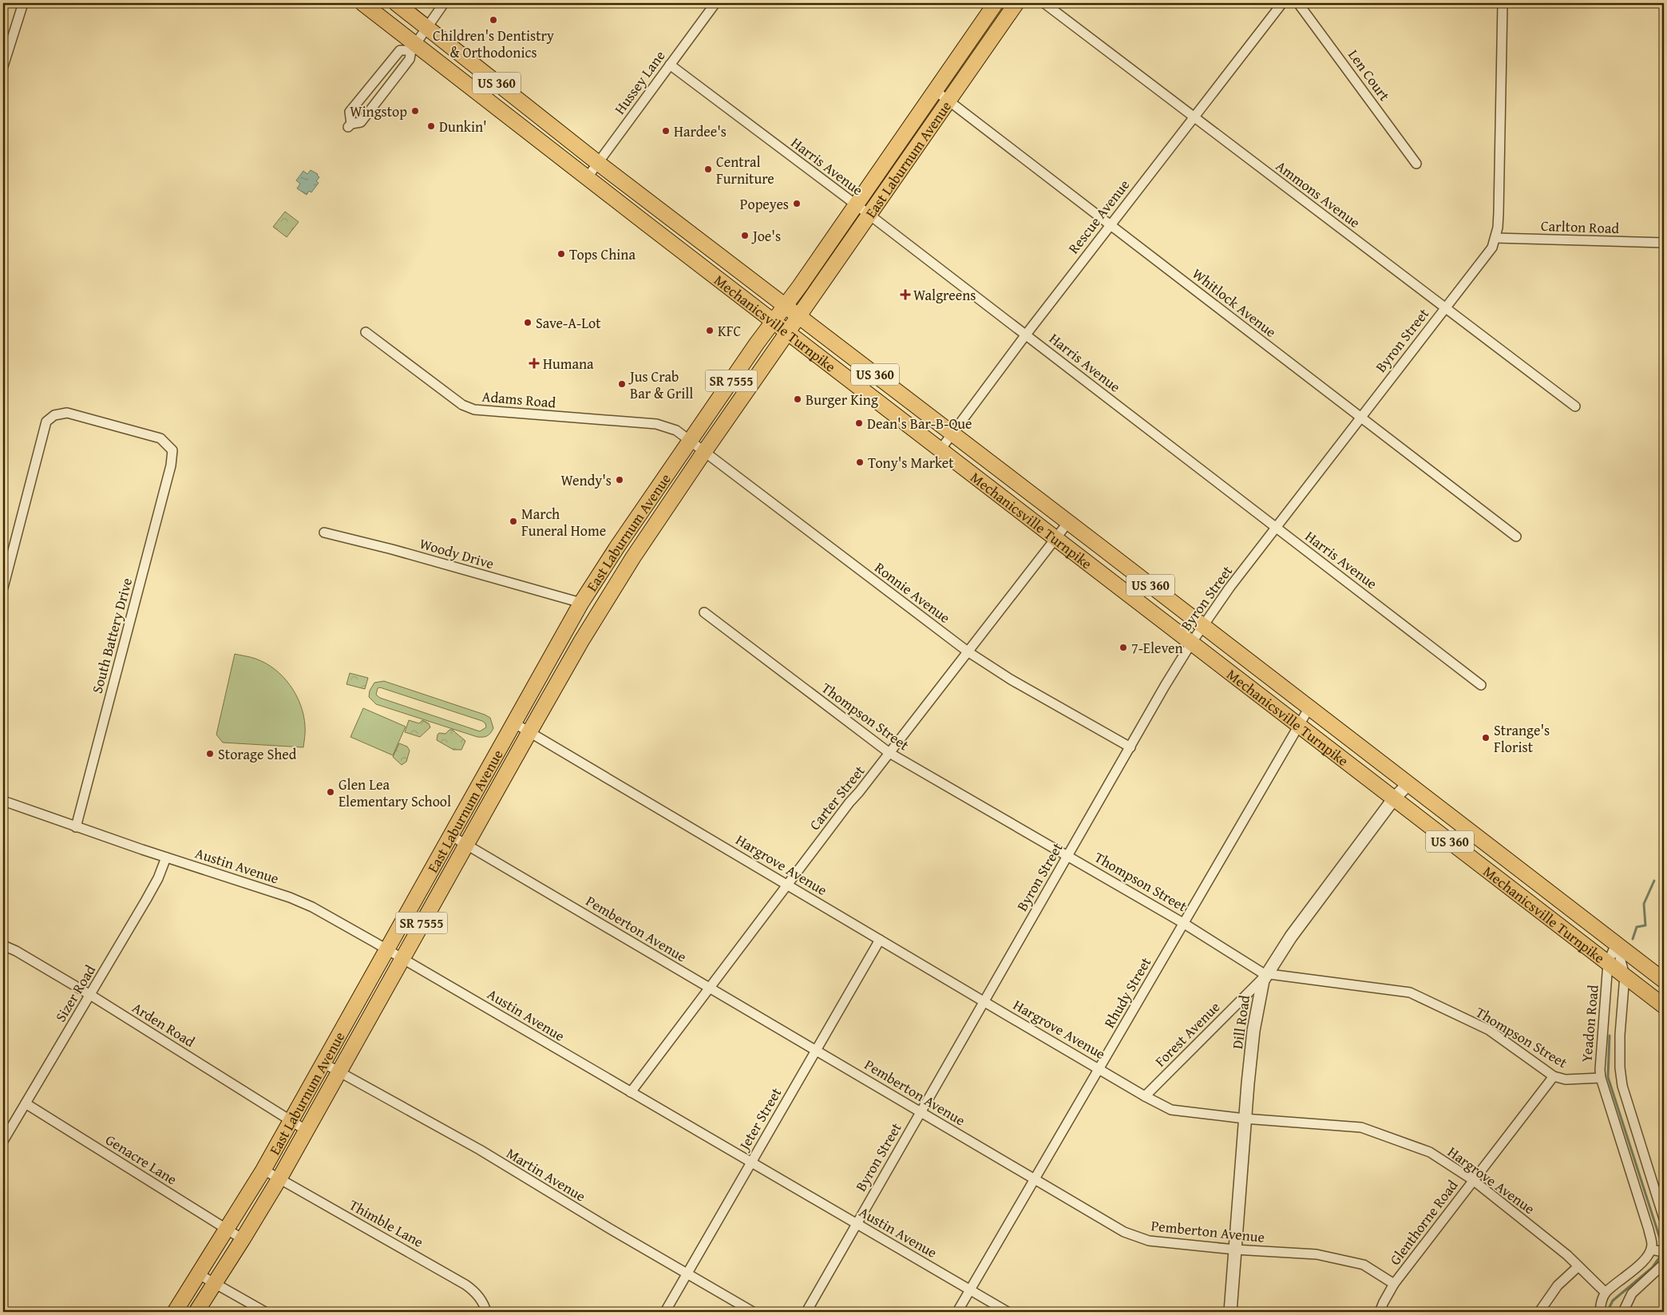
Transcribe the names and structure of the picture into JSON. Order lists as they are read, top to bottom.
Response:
{
  "streets": {
    "main road": [
      "US 360",
      "East Laburnum Avenue",
      "Mechanicsville Turnpike",
      "SR 7555"
    ],
    "street": [
      "Len Court",
      "Hussey Lane",
      "Harris Avenue",
      "Ammons Avenue",
      "Rescue Avenue",
      "Carlton Road",
      "Whitlock Avenue",
      "Byron Street",
      "Adams Road",
      "Woody Drive",
      "Ronnie Avenue",
      "South Battery Drive",
      "Thompson Street",
      "Carter Street",
      "Hargrove Avenue",
      "Austin Avenue",
      "Pemberton Avenue",
      "Rhudy Street",
      "Sizer Road",
      "Dill Road",
      "Yeadon Road",
      "Arden Road",
      "Forest Avenue",
      "Jeter Street",
      "Genacre Lane",
      "Martin Avenue",
      "Glenthorne Road",
      "Thimble Lane"
    ]
  },
  "crossings": [
    ["Hussey Lane", "Harris Avenue"],
    ["Hussey Lane", "Mechanicsville Turnpike"],
    ["East Laburnum Avenue", "Harris Avenue"],
    ["East Laburnum Avenue", "Whitlock Avenue"],
    ["East Laburnum Avenue", "Mechanicsville Turnpike"],
    ["East Laburnum Avenue", "Adams Road"],
    ["East Laburnum Avenue", "Woody Drive"],
    ["East Laburnum Avenue", "Ronnie Avenue"],
    ["East Laburnum Avenue", "Hargrove Avenue"],
    ["East Laburnum Avenue", "Austin Avenue"],
    ["East Laburnum Avenue", "Pemberton Avenue"],
    ["East Laburnum Avenue", "Arden Road"],
    ["East Laburnum Avenue", "Genacre Lane"],
    ["East Laburnum Avenue", "Martin Avenue"],
    ["East Laburnum Avenue", "Thimble Lane"],
    ["Harris Avenue", "Rescue Avenue"],
    ["Harris Avenue", "Byron Street"],
    ["Ammons Avenue", "Rescue Avenue"],
    ["Ammons Avenue", "Byron Street"],
    ["Rescue Avenue", "Whitlock Avenue"],
    ["Rescue Avenue", "Mechanicsville Turnpike"],
    ["Carlton Road", "Byron Street"],
    ["Whitlock Avenue", "Byron Street"],
    ["Mechanicsville Turnpike", "Byron Street"],
    ["Mechanicsville Turnpike", "Carter Street"],
    ["Mechanicsville Turnpike", "Rhudy Street"],
    ["Mechanicsville Turnpike", "Dill Road"],
    ["Mechanicsville Turnpike", "Yeadon Road"],
    ["Byron Street", "Ronnie Avenue"],
    ["Byron Street", "Thompson Street"],
    ["Byron Street", "Hargrove Avenue"],
    ["Byron Street", "Austin Avenue"],
    ["Byron Street", "Pemberton Avenue"],
    ["Adams Road", "Ronnie Avenue"],
    ["Ronnie Avenue", "Carter Street"],
    ["South Battery Drive", "Austin Avenue"],
    ["Thompson Street", "Carter Street"],
    ["Thompson Street", "Rhudy Street"],
    ["Thompson Street", "Dill Road"],
    ["Thompson Street", "Yeadon Road"],
    ["Thompson Street", "Forest Avenue"],
    ["Thompson Street", "Glenthorne Road"],
    ["Carter Street", "Hargrove Avenue"],
    ["Carter Street", "Austin Avenue"],
    ["Carter Street", "Pemberton Avenue"],
    ["Hargrove Avenue", "Rhudy Street"],
    ["Hargrove Avenue", "Dill Road"],
    ["Hargrove Avenue", "Forest Avenue"],
    ["Hargrove Avenue", "Jeter Street"],
    ["Hargrove Avenue", "Glenthorne Road"],
    ["Austin Avenue", "Rhudy Street"],
    ["Austin Avenue", "Sizer Road"],
    ["Austin Avenue", "Jeter Street"],
    ["Pemberton Avenue", "Rhudy Street"],
    ["Pemberton Avenue", "Dill Road"],
    ["Pemberton Avenue", "Jeter Street"],
    ["Pemberton Avenue", "Glenthorne Road"],
    ["Sizer Road", "Arden Road"],
    ["Sizer Road", "Genacre Lane"],
    ["Dill Road", "Forest Avenue"],
    ["Jeter Street", "Martin Avenue"]
  ],
  "places": {
    "other": [
      "Children's Dentistry & Orthodonics",
      "Wingstop",
      "Dunkin'",
      "Hardee's",
      "Central Furniture",
      "Popeyes",
      "Joe's",
      "Tops China",
      "Save-A-Lot",
      "KFC",
      "Jus Crab Bar & Grill",
      "Burger King",
      "Dean's Bar-B-Que",
      "Tony's Market",
      "Wendy's",
      "March Funeral Home",
      "7-Eleven",
      "Strange's Florist",
      "Storage Shed",
      "Glen Lea Elementary School"
    ],
    "health": ["Walgreens", "Humana"]
  }
}
